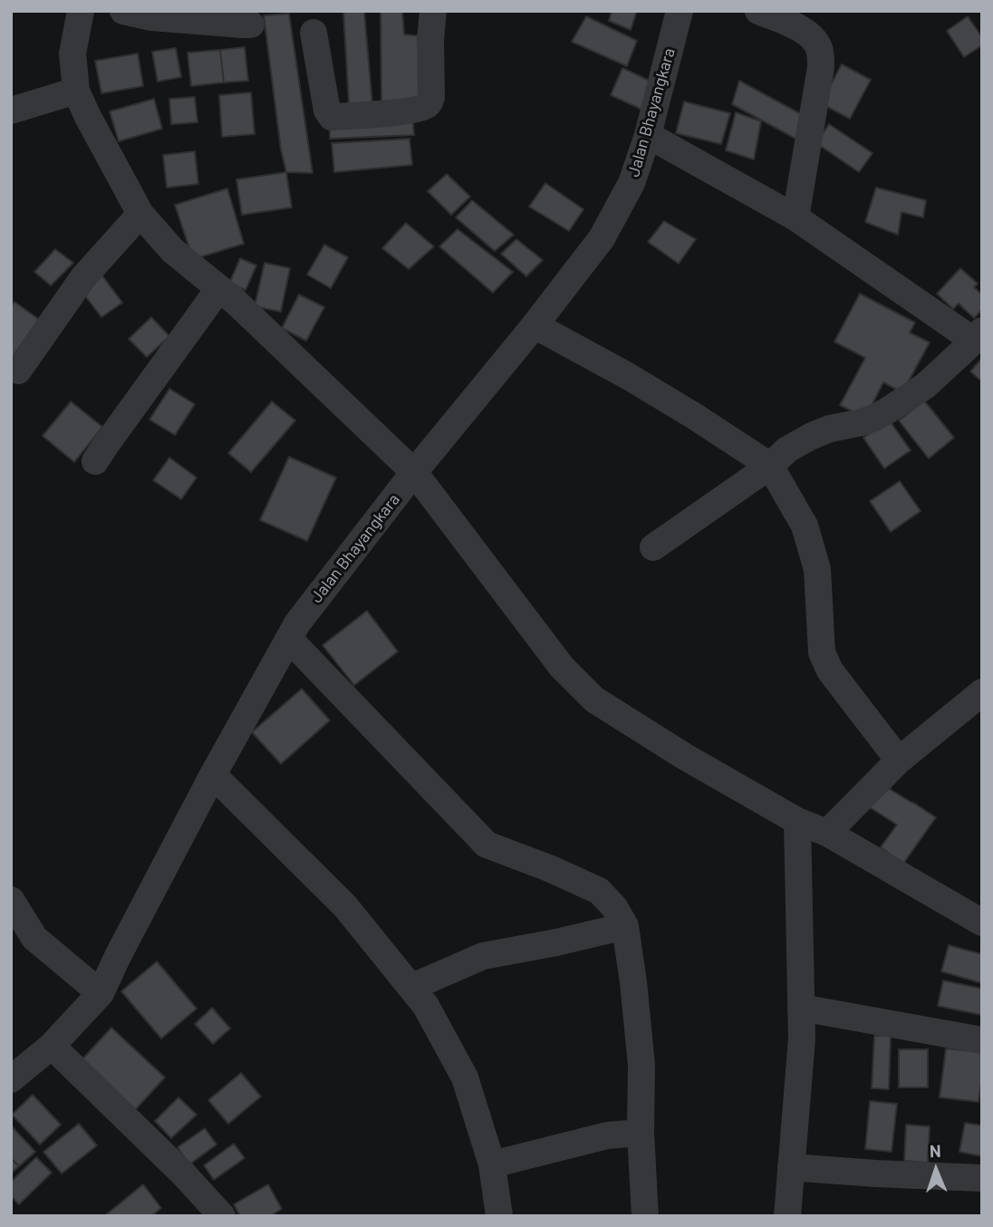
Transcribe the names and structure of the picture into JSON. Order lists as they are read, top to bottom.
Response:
{
  "streets": {
    "street": ["Jalan Bhayangkara"]
  },
  "north": "top"
}
